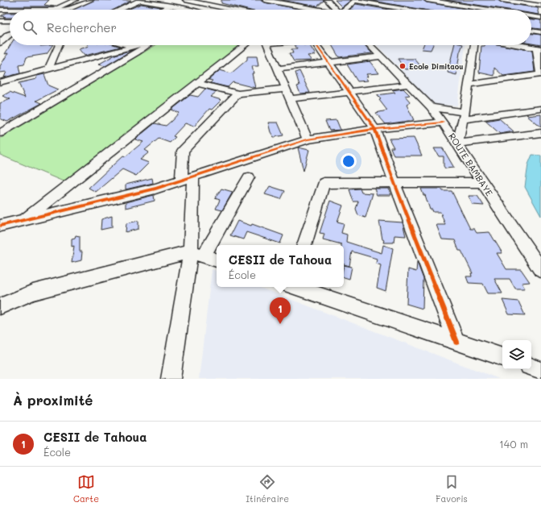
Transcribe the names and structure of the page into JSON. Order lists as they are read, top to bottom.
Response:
{
  "streets": {
    "street": ["ROUTE BAMBAYE"]
  },
  "places": ["Ecole Dimitaou"],
  "page": {
    "search": "Rechercher",
    "popup": ["CESII de Tahoua", "École"],
    "pins": "1",
    "heading": "À proximité",
    "list": [
      {
        "mark": "1",
        "name": "CESII de Tahoua",
        "note": "École",
        "value": "140 m"
      }
    ],
    "nav": ["Carte", "Itinéraire", "Favoris"]
  }
}
